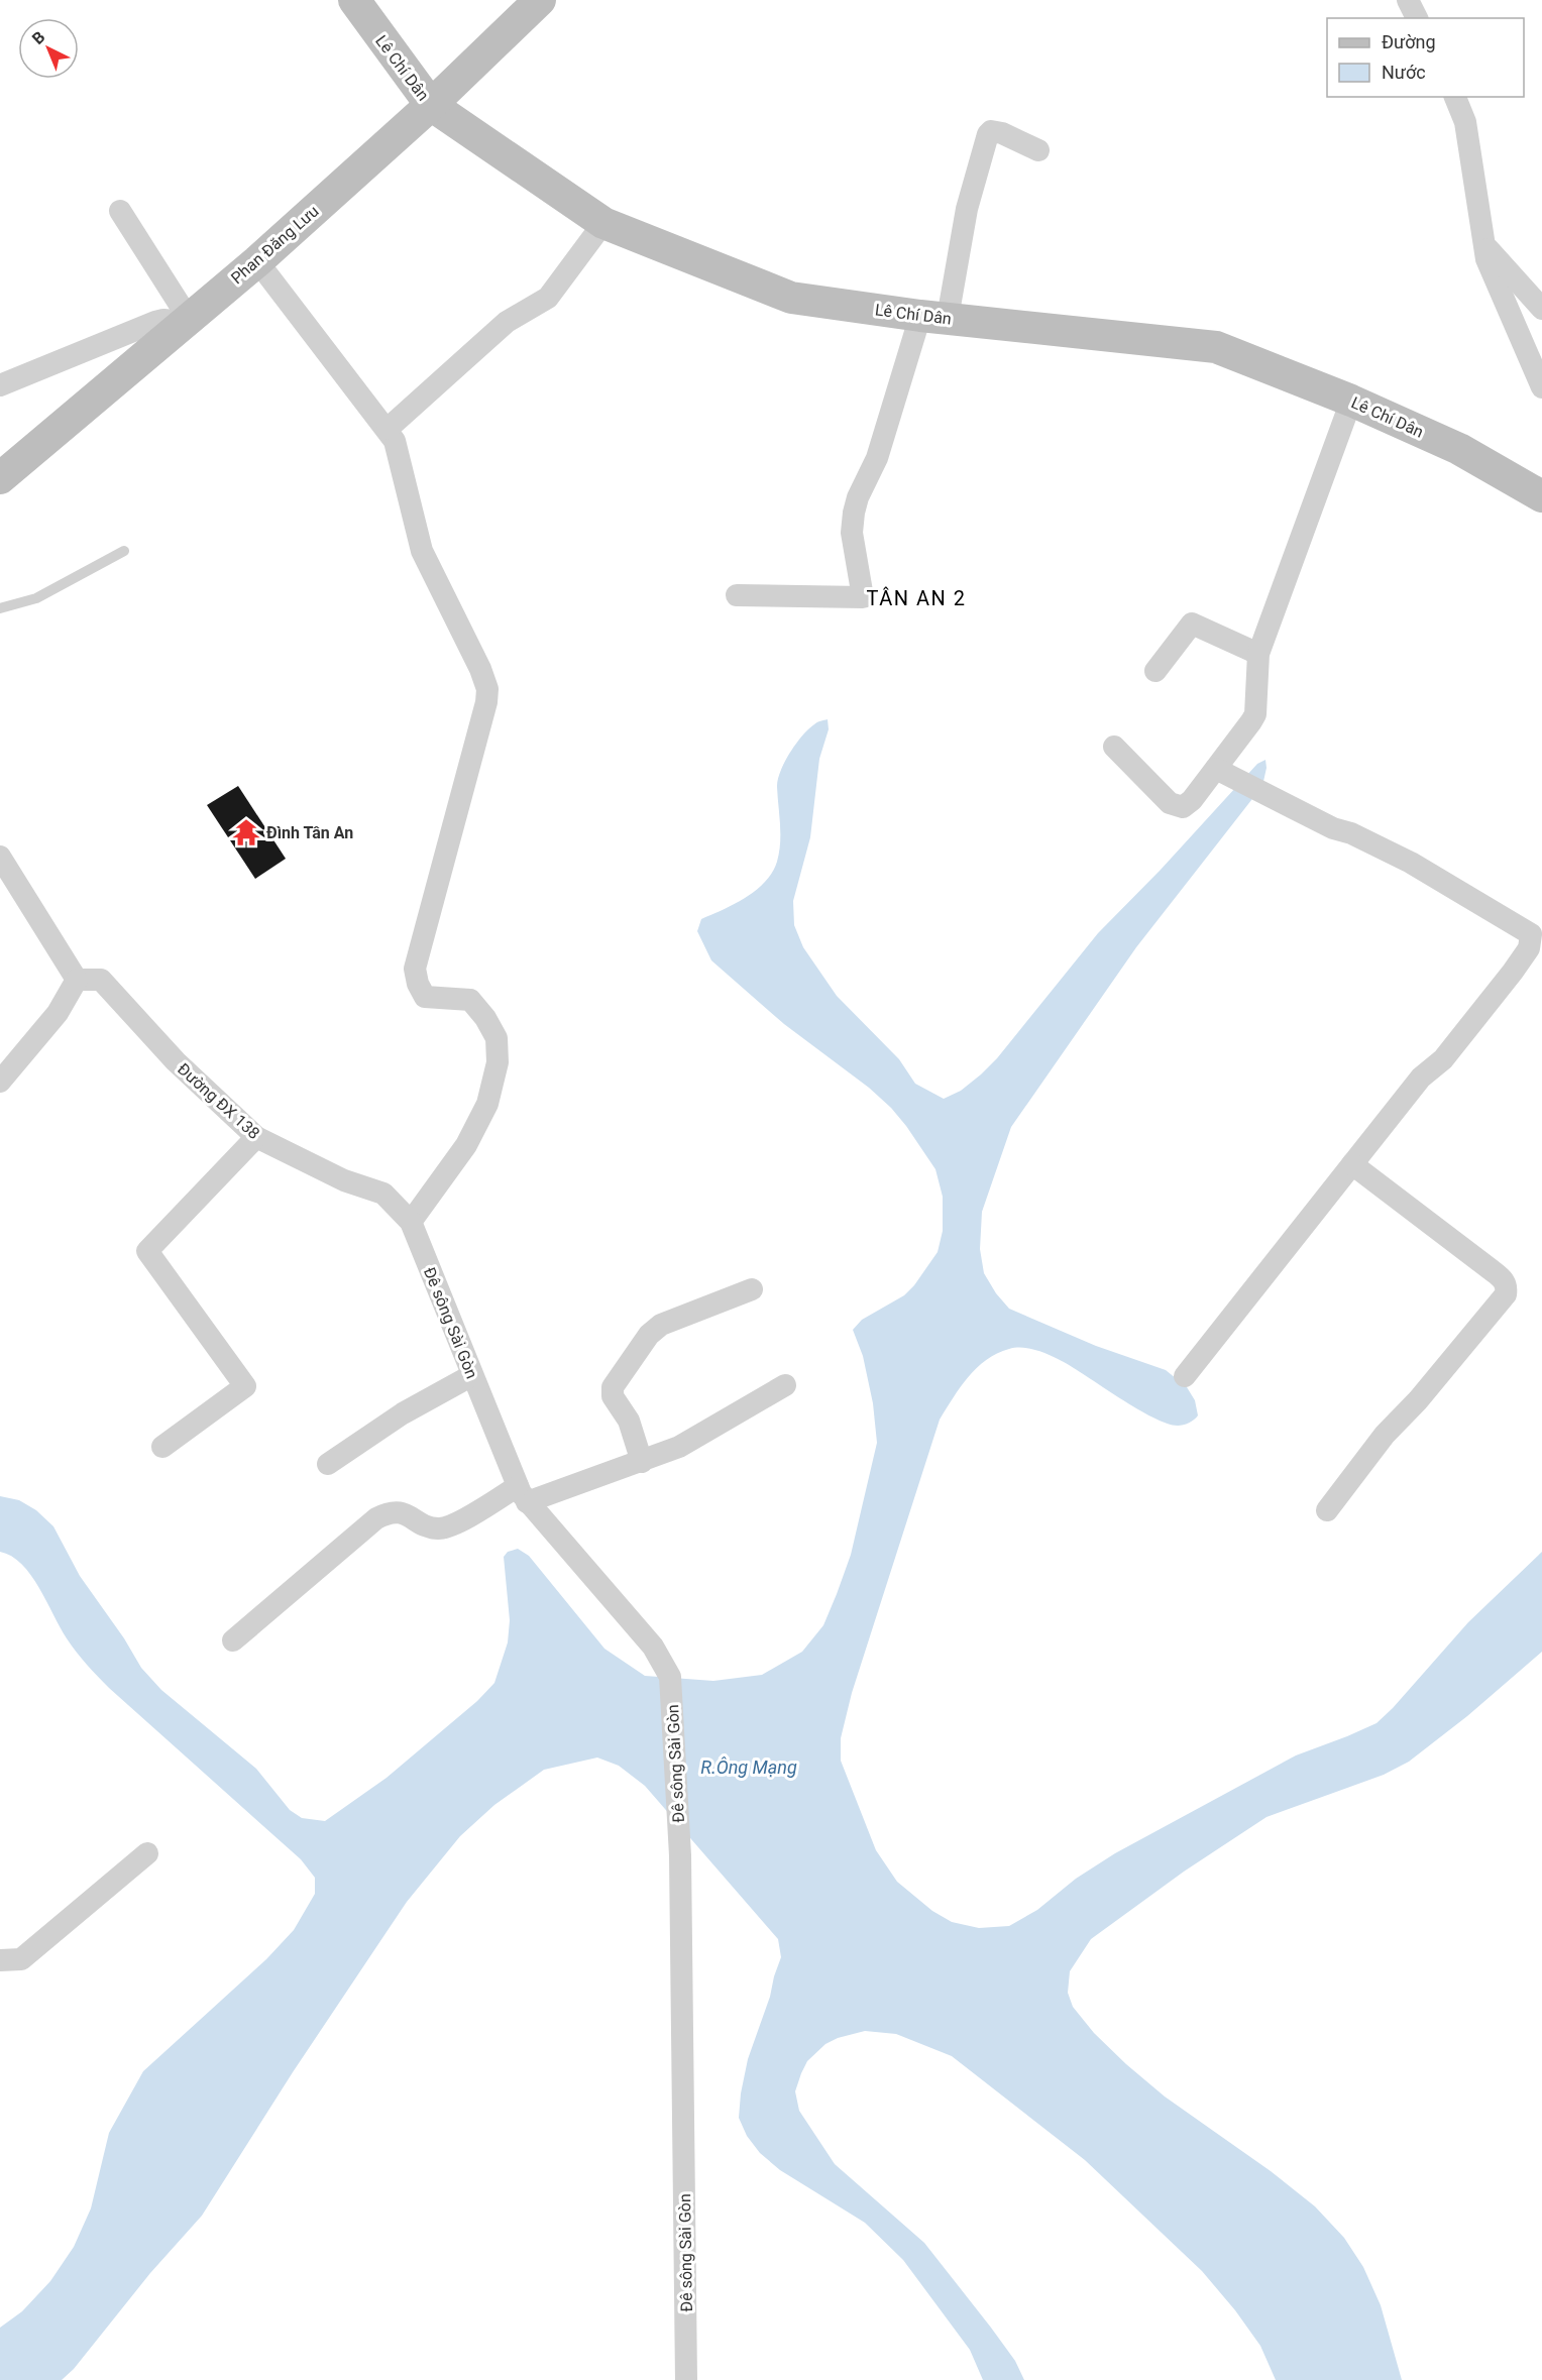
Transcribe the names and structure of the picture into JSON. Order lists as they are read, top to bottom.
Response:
{
  "streets": {
    "street": [
      "Lê Chí Dân",
      "Phan Đăng Lưu",
      "Đường ĐX 138",
      "Đê sông Sài Gòn"
    ]
  },
  "crossings": [
    ["Lê Chí Dân", "Phan Đăng Lưu"],
    ["Đường ĐX 138", "Đê sông Sài Gòn"]
  ],
  "districts": ["TÂN AN 2"],
  "water": ["R.Ông Mạng"],
  "places": {
    "temple": ["Đình Tân An"]
  },
  "legend": ["Đường", "Nước"],
  "north": "top left"
}
